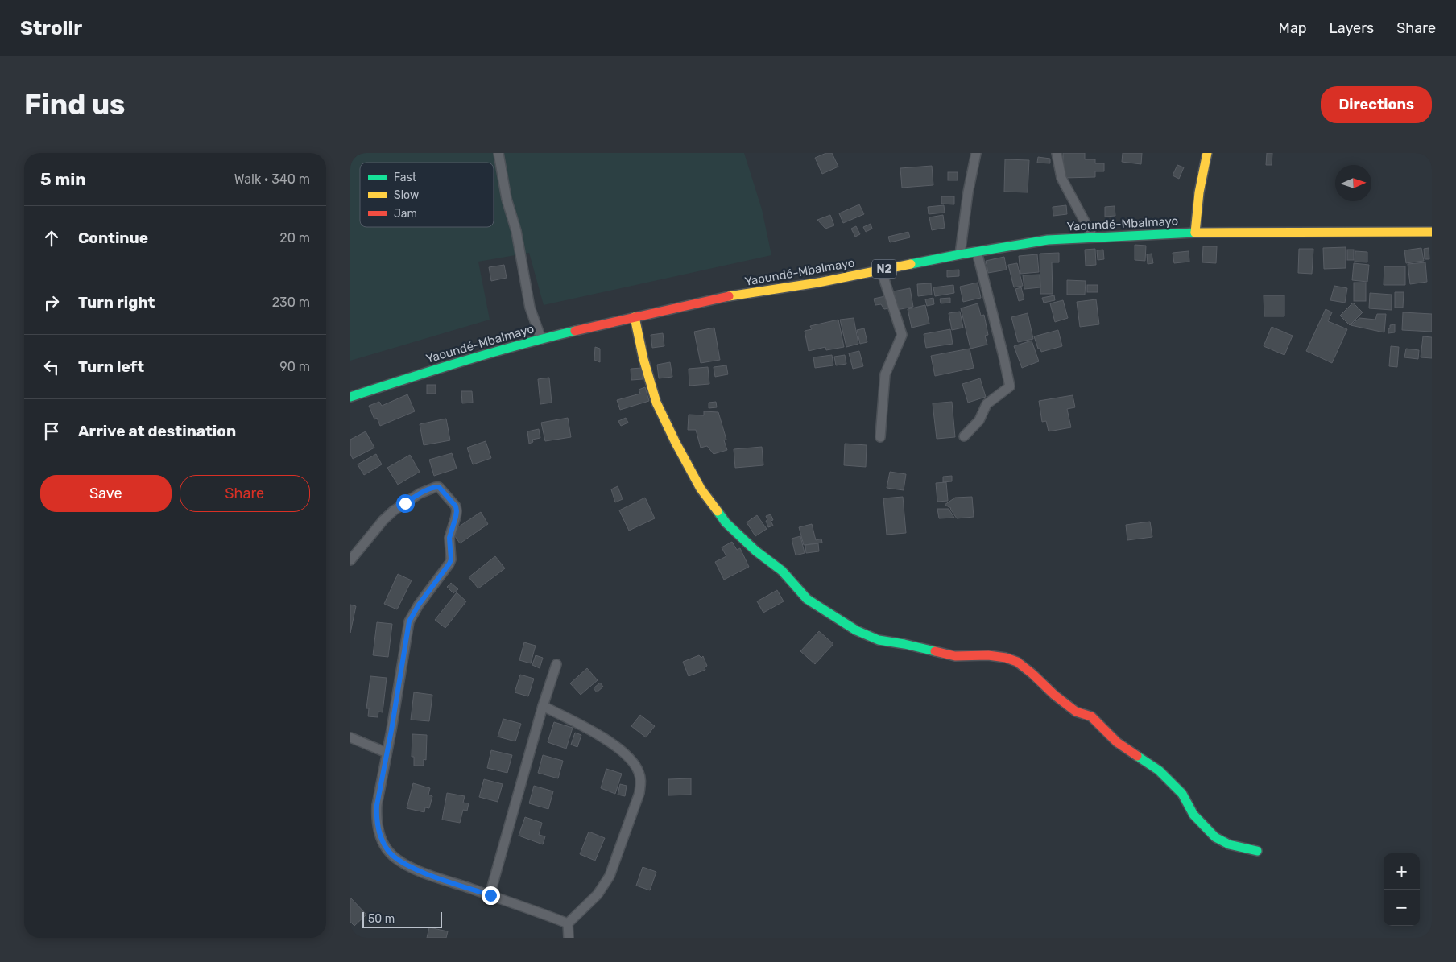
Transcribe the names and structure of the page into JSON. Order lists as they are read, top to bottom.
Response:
{
  "streets": {
    "main road": ["Yaoundé-Mbalmayo", "N2"]
  },
  "legend": ["Fast", "Slow", "Jam"],
  "scale_bar": "50 m",
  "north": "right",
  "page": {
    "header": "Strollr",
    "nav": ["Map", "Layers", "Share"],
    "buttons": [
      "Directions",
      ["Save", "Share"]
    ],
    "title": "Find us",
    "heading": ["5 min", "Walk · 340 m"],
    "list": [
      ["Continue", "20 m"],
      ["Turn right", "230 m"],
      ["Turn left", "90 m"],
      "Arrive at destination"
    ],
    "map_buttons": ["+", "−"],
    "scale": "50 m"
  }
}
